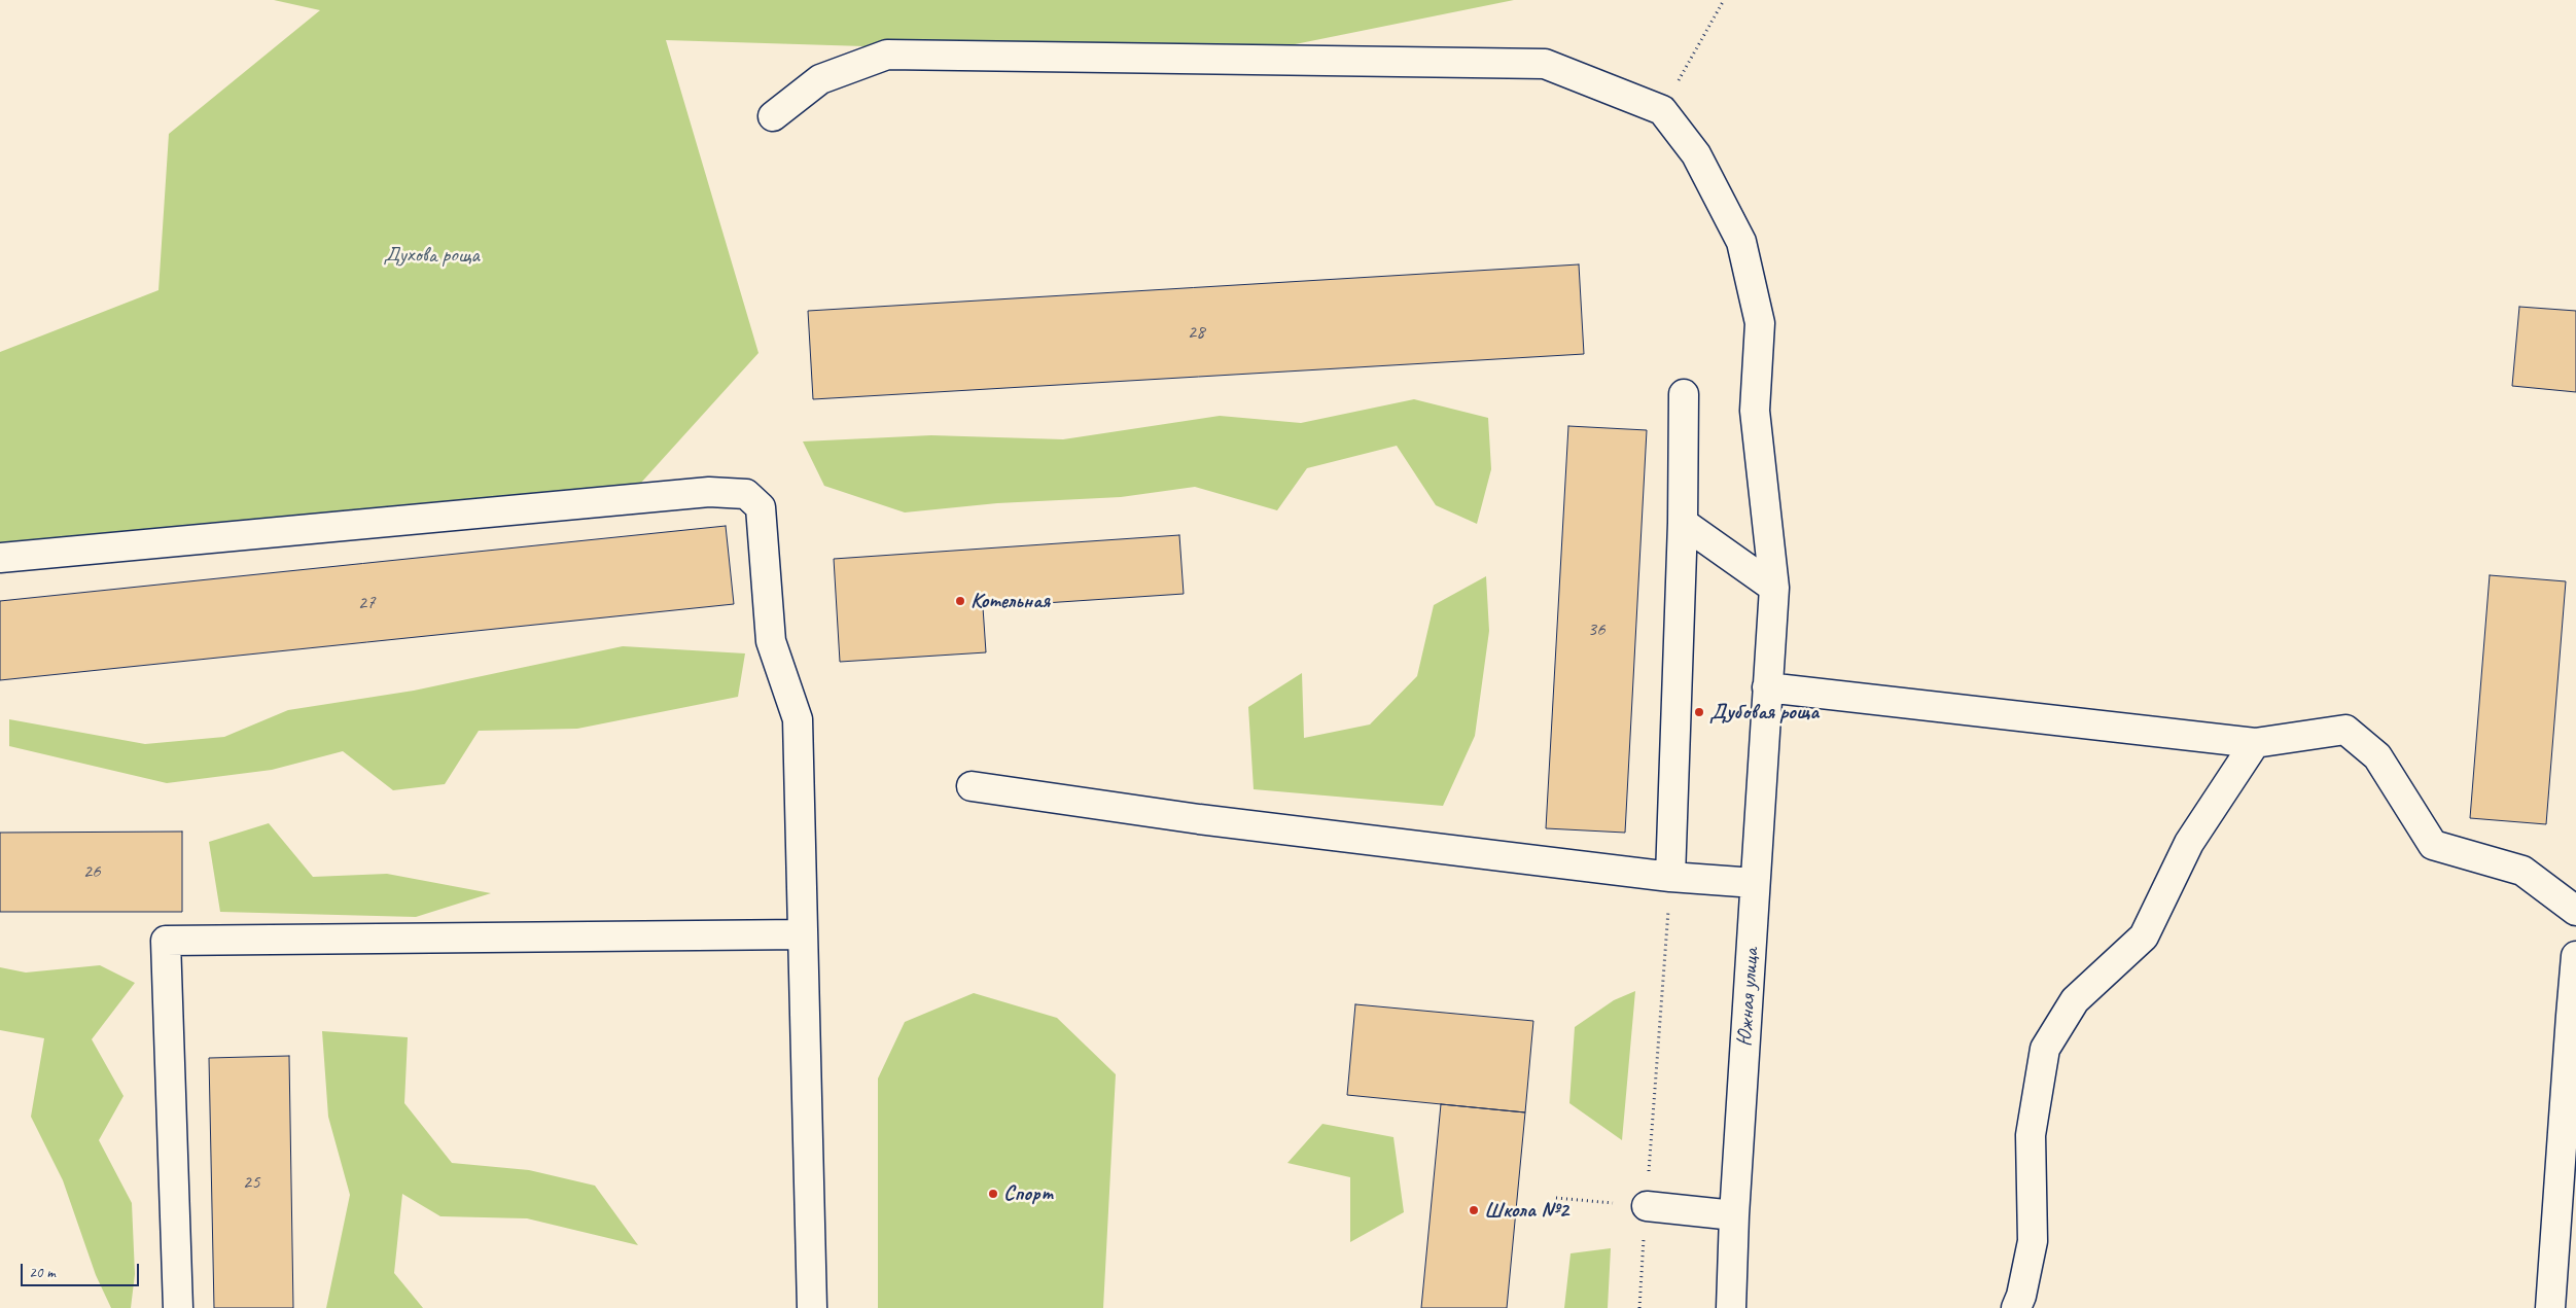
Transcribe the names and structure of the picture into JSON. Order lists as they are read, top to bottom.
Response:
{
  "streets": {
    "street": ["Южная улица"]
  },
  "parks": ["Духова роща"],
  "places": [
    "Котельная",
    "Дубовая роща",
    "Спорт",
    "Школа №2"
  ],
  "house_numbers": [
    "28",
    "27",
    "36",
    "26",
    "25"
  ],
  "scale_bar": "20 m"
}
